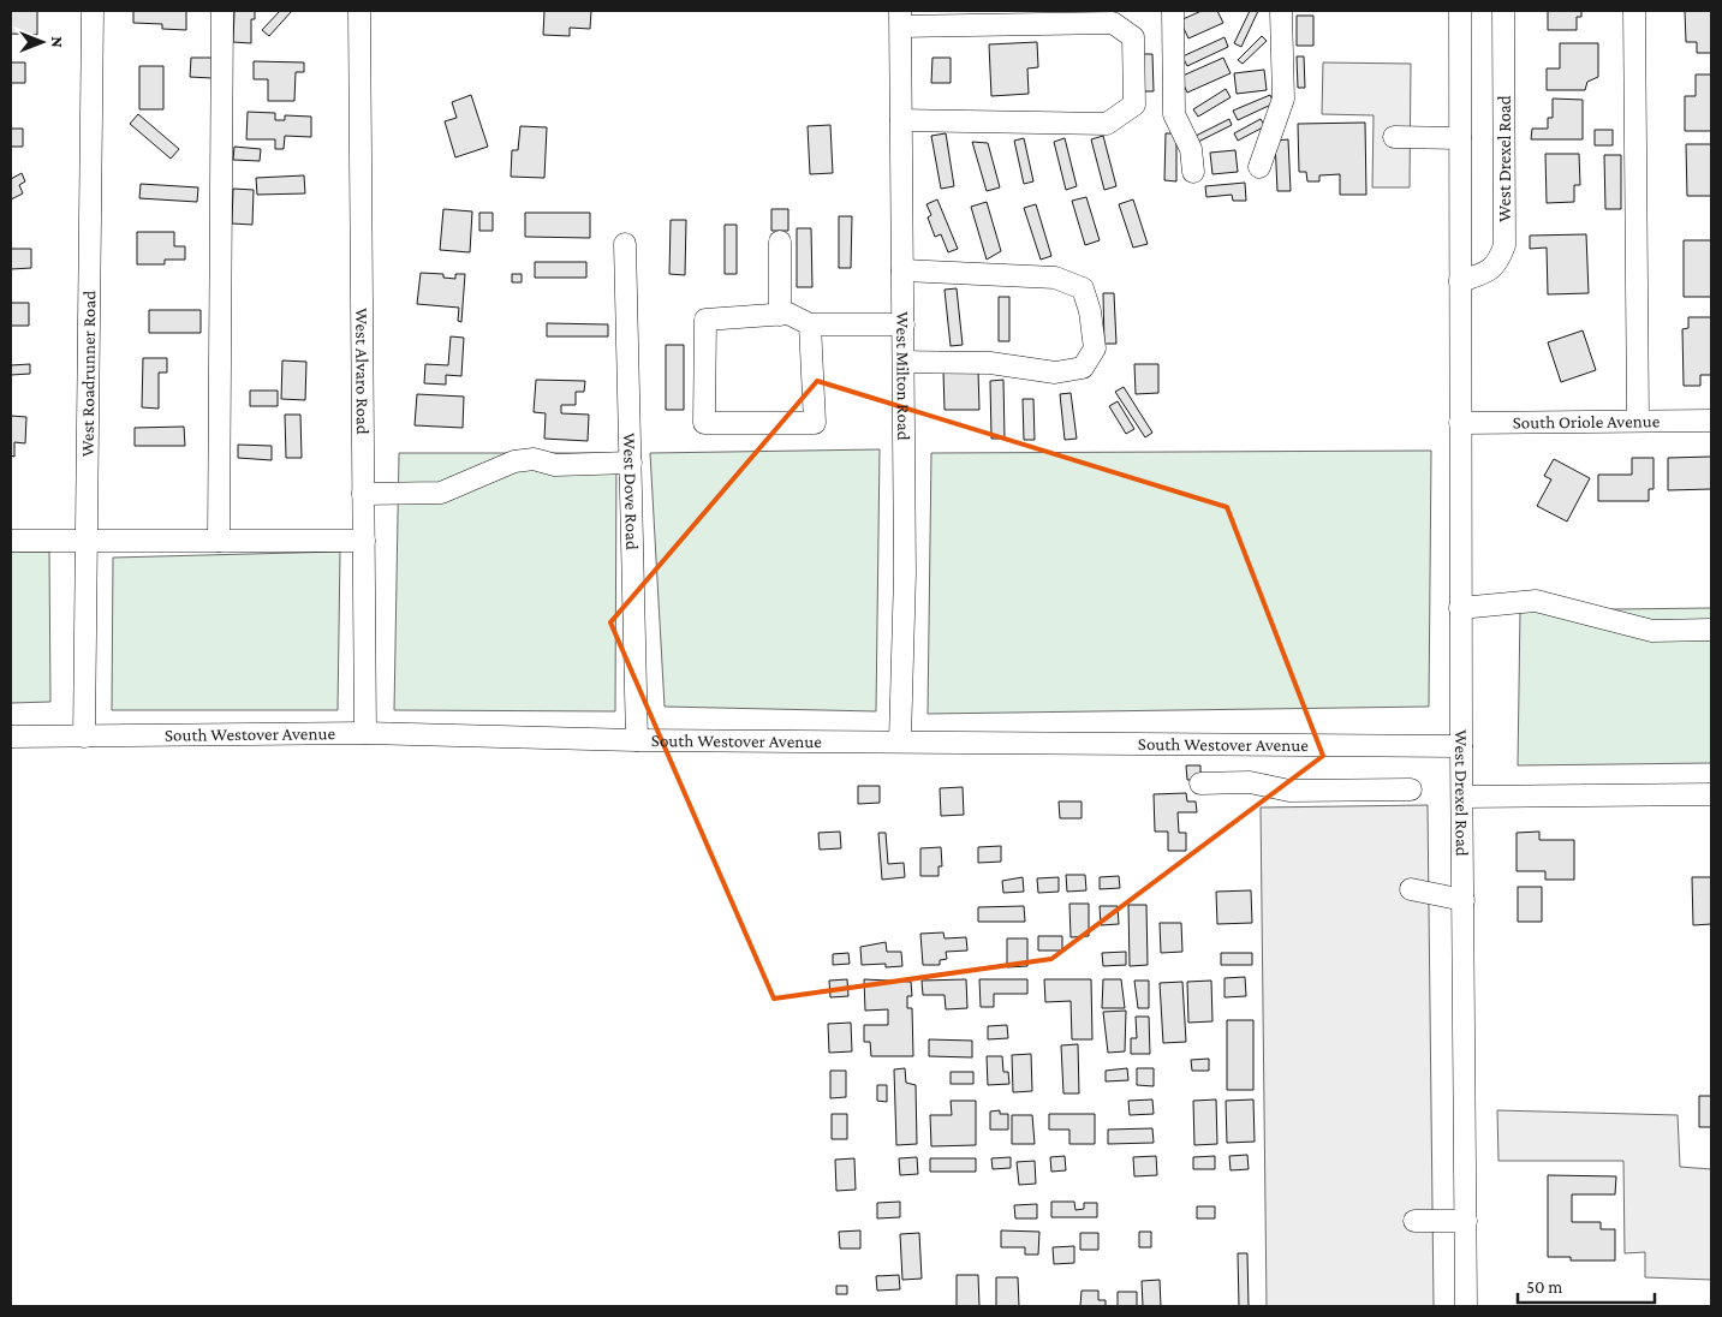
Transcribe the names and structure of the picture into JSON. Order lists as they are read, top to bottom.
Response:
{
  "streets": {
    "street": [
      "West Drexel Road",
      "West Alvaro Road",
      "West Roadrunner Road",
      "West Milton Road",
      "South Oriole Avenue",
      "West Dove Road",
      "South Westover Avenue"
    ]
  },
  "crossings": [
    ["West Drexel Road", "South Oriole Avenue"],
    ["West Drexel Road", "South Westover Avenue"],
    ["West Alvaro Road", "South Westover Avenue"],
    ["West Roadrunner Road", "South Westover Avenue"],
    ["West Milton Road", "South Westover Avenue"],
    ["West Dove Road", "South Westover Avenue"]
  ],
  "scale_bar": "50 m",
  "north": "right"
}
